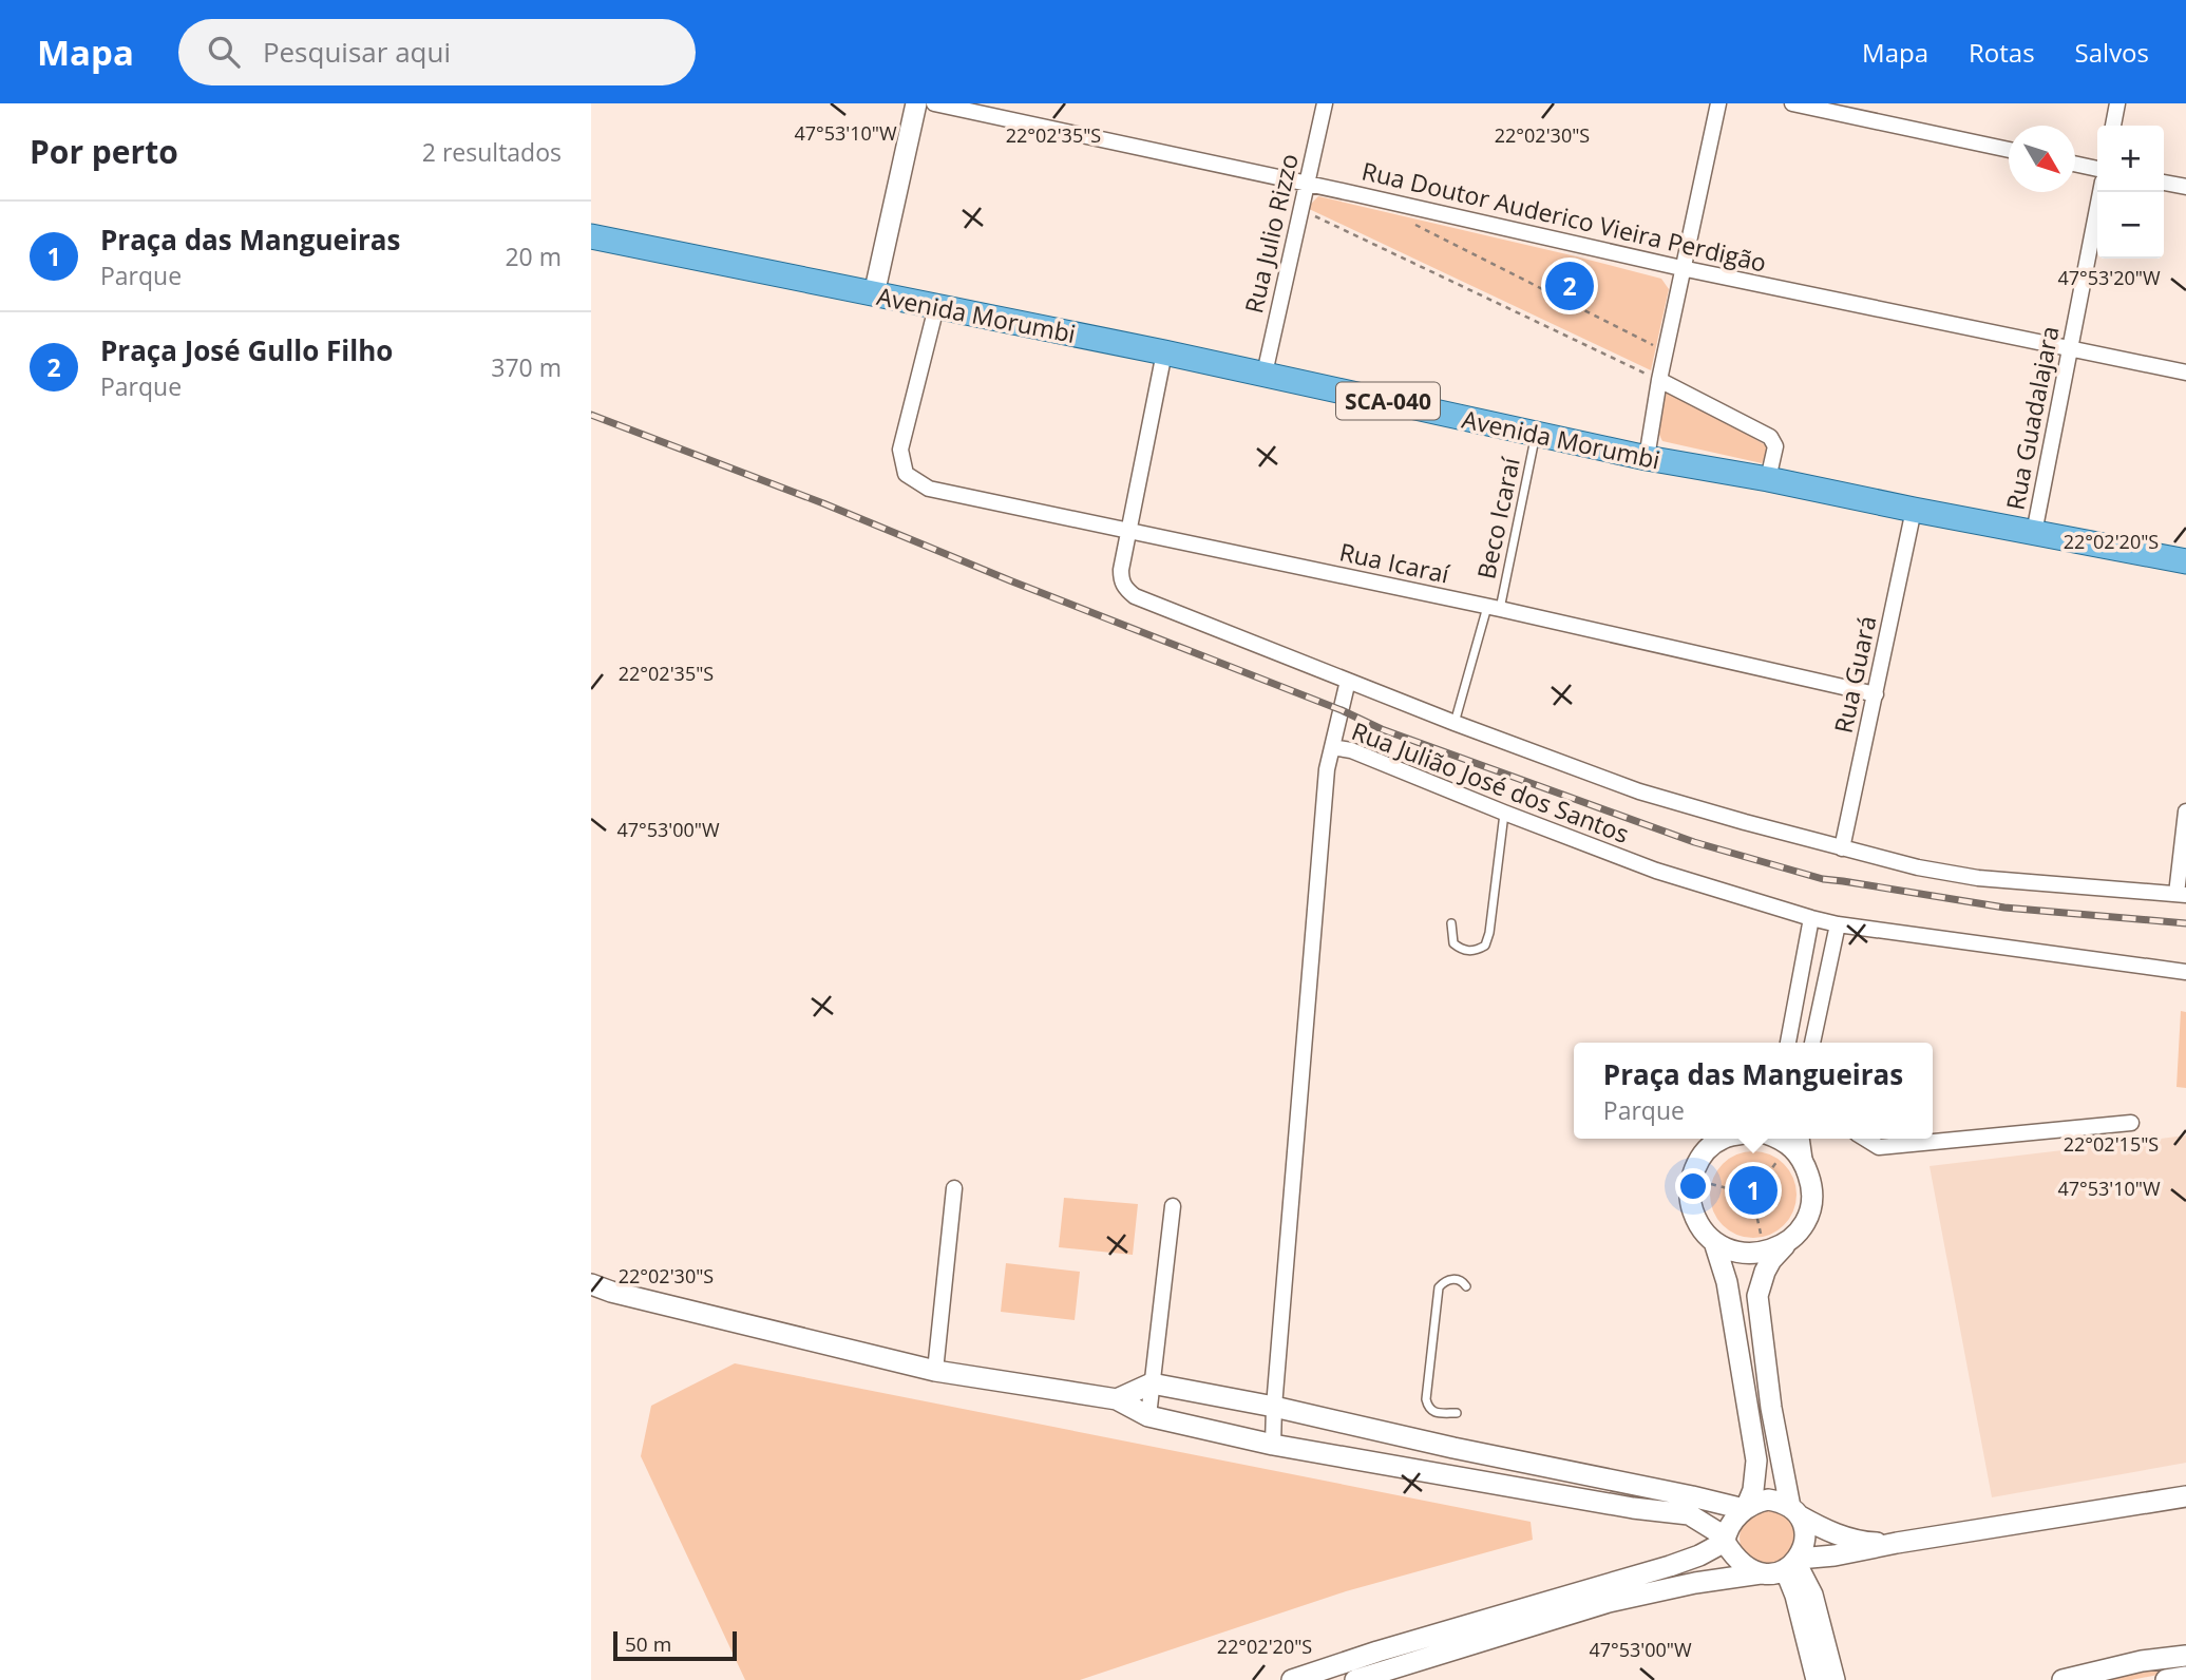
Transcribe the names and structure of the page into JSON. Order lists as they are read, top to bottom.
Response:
{
  "streets": {
    "main road": ["Avenida Morumbi", "SCA-040"],
    "street": [
      "Rua Doutor Auderico Vieira Perdigão",
      "Rua Julio Rizzo",
      "Rua Guadalajara",
      "Rua Icaraí",
      "Rua Guará",
      "Rua Julião José dos Santos"
    ],
    "lane": ["Beco Icaraí"]
  },
  "crossings": [
    ["Rua Doutor Auderico Vieira Perdigão", "Rua Julio Rizzo"],
    ["Rua Doutor Auderico Vieira Perdigão", "Rua Guadalajara"],
    ["Rua Julio Rizzo", "Avenida Morumbi"],
    ["Avenida Morumbi", "Rua Guadalajara"],
    ["Avenida Morumbi", "Beco Icaraí"],
    ["Avenida Morumbi", "Rua Icaraí"],
    ["Avenida Morumbi", "Rua Guará"],
    ["Beco Icaraí", "Rua Icaraí"],
    ["Rua Icaraí", "Rua Guará"]
  ],
  "scale_bar": "50 m",
  "north": "bottom right",
  "page": {
    "header": "Mapa",
    "search": "Pesquisar aqui",
    "nav": ["Mapa", "Rotas", "Salvos"],
    "heading": ["Por perto", "2 resultados"],
    "map_buttons": ["+", "−"],
    "list": [
      {
        "mark": "1",
        "name": "Praça das Mangueiras",
        "note": "Parque",
        "value": "20 m"
      },
      {
        "mark": "2",
        "name": "Praça José Gullo Filho",
        "note": "Parque",
        "value": "370 m"
      }
    ],
    "pins": ["2", "1"],
    "popup": ["Praça das Mangueiras", "Parque"],
    "scale": "50 m"
  },
  "coordinates": [
    "47°53'10\"W",
    "22°02'35\"S",
    "22°02'30\"S",
    "47°53'20\"W",
    "22°02'20\"S",
    "47°53'00\"W",
    "22°02'15\"S"
  ]
}
